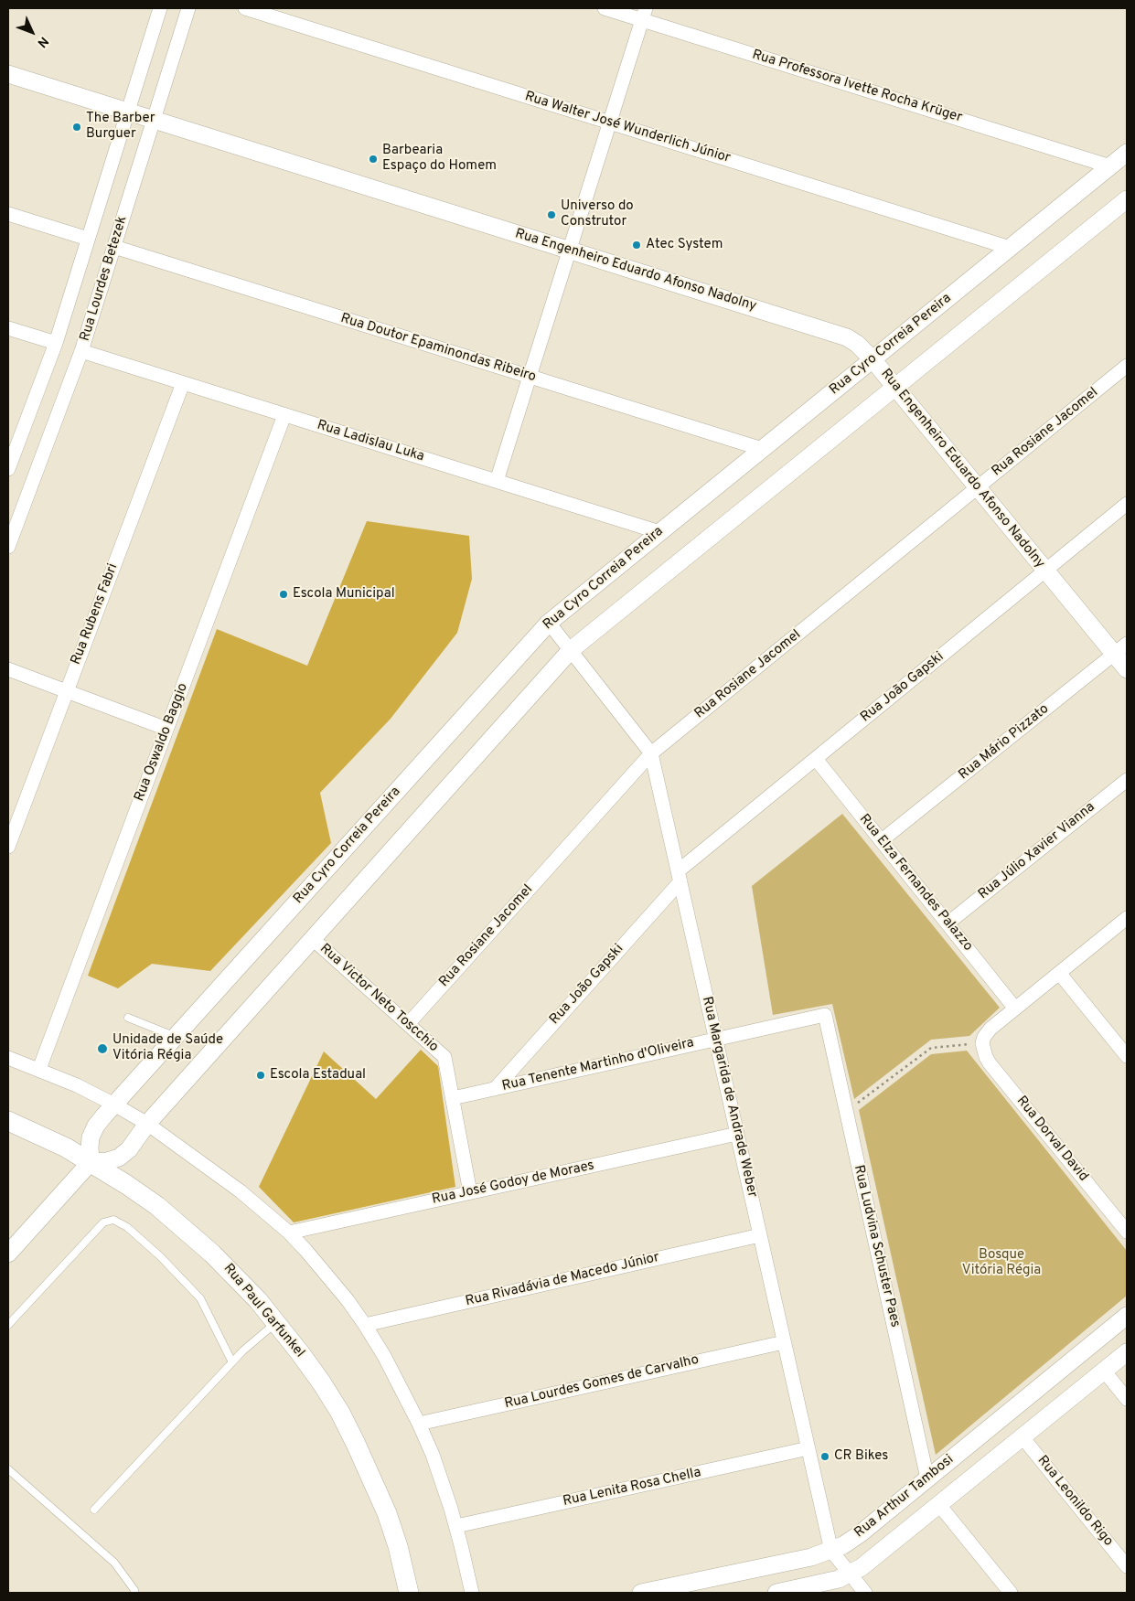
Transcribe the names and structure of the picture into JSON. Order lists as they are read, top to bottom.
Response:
{
  "streets": {
    "main road": ["Rua Paul Garfunkel"],
    "street": [
      "Rua Professora Ivette Rocha Krüger",
      "Rua Walter José Wunderlich Júnior",
      "Rua Engenheiro Eduardo Afonso Nadolny",
      "Rua Lourdes Betezek",
      "Rua Cyro Correia Pereira",
      "Rua Doutor Epaminondas Ribeiro",
      "Rua Rosiane Jacomel",
      "Rua Ladislau Luka",
      "Rua Rubens Fabri",
      "Rua João Gapski",
      "Rua Oswaldo Baggio",
      "Rua Mário Pizzato",
      "Rua Júlio Xavier Vianna",
      "Rua Elza Fernandes Palazzo",
      "Rua Victor Neto Toscchio",
      "Rua Tenente Martinho d'Oliveira",
      "Rua Margarida de Andrade Weber",
      "Rua Dorval David",
      "Rua José Godoy de Moraes",
      "Rua Ludvina Schuster Paes",
      "Rua Rivadávia de Macedo Júnior",
      "Rua Lourdes Gomes de Carvalho",
      "Rua Lenita Rosa Chella",
      "Rua Arthur Tambosi",
      "Rua Leonildo Rigo"
    ]
  },
  "crossings": [
    ["Rua Professora Ivette Rocha Krüger", "Rua Cyro Correia Pereira"],
    ["Rua Walter José Wunderlich Júnior", "Rua Cyro Correia Pereira"],
    ["Rua Engenheiro Eduardo Afonso Nadolny", "Rua Lourdes Betezek"],
    ["Rua Engenheiro Eduardo Afonso Nadolny", "Rua Cyro Correia Pereira"],
    ["Rua Engenheiro Eduardo Afonso Nadolny", "Rua Rosiane Jacomel"],
    ["Rua Engenheiro Eduardo Afonso Nadolny", "Rua João Gapski"],
    ["Rua Engenheiro Eduardo Afonso Nadolny", "Rua Mário Pizzato"],
    ["Rua Lourdes Betezek", "Rua Doutor Epaminondas Ribeiro"],
    ["Rua Lourdes Betezek", "Rua Ladislau Luka"],
    ["Rua Cyro Correia Pereira", "Rua Doutor Epaminondas Ribeiro"],
    ["Rua Cyro Correia Pereira", "Rua Ladislau Luka"],
    ["Rua Cyro Correia Pereira", "Rua Margarida de Andrade Weber"],
    ["Rua Cyro Correia Pereira", "Rua Paul Garfunkel"],
    ["Rua Rosiane Jacomel", "Rua Victor Neto Toscchio"],
    ["Rua Rosiane Jacomel", "Rua Margarida de Andrade Weber"],
    ["Rua Ladislau Luka", "Rua Rubens Fabri"],
    ["Rua Ladislau Luka", "Rua Oswaldo Baggio"],
    ["Rua João Gapski", "Rua Elza Fernandes Palazzo"],
    ["Rua João Gapski", "Rua Tenente Martinho d'Oliveira"],
    ["Rua João Gapski", "Rua Margarida de Andrade Weber"],
    ["Rua Mário Pizzato", "Rua Elza Fernandes Palazzo"],
    ["Rua Júlio Xavier Vianna", "Rua Elza Fernandes Palazzo"],
    ["Rua Victor Neto Toscchio", "Rua Tenente Martinho d'Oliveira"],
    ["Rua Victor Neto Toscchio", "Rua José Godoy de Moraes"],
    ["Rua Tenente Martinho d'Oliveira", "Rua Margarida de Andrade Weber"],
    ["Rua Tenente Martinho d'Oliveira", "Rua Ludvina Schuster Paes"],
    ["Rua Margarida de Andrade Weber", "Rua José Godoy de Moraes"],
    ["Rua Margarida de Andrade Weber", "Rua Rivadávia de Macedo Júnior"],
    ["Rua Margarida de Andrade Weber", "Rua Lourdes Gomes de Carvalho"],
    ["Rua Margarida de Andrade Weber", "Rua Lenita Rosa Chella"],
    ["Rua Margarida de Andrade Weber", "Rua Arthur Tambosi"],
    ["Rua Ludvina Schuster Paes", "Rua Arthur Tambosi"],
    ["Rua Arthur Tambosi", "Rua Leonildo Rigo"]
  ],
  "parks": ["Bosque Vitória Régia"],
  "places": [
    "The Barber Burguer",
    "Barbearia Espaço do Homem",
    "Universo do Construtor",
    "Atec System",
    "Escola Municipal",
    "Unidade de Saúde Vitória Régia",
    "Escola Estadual",
    "CR Bikes"
  ],
  "north": "bottom right"
}
